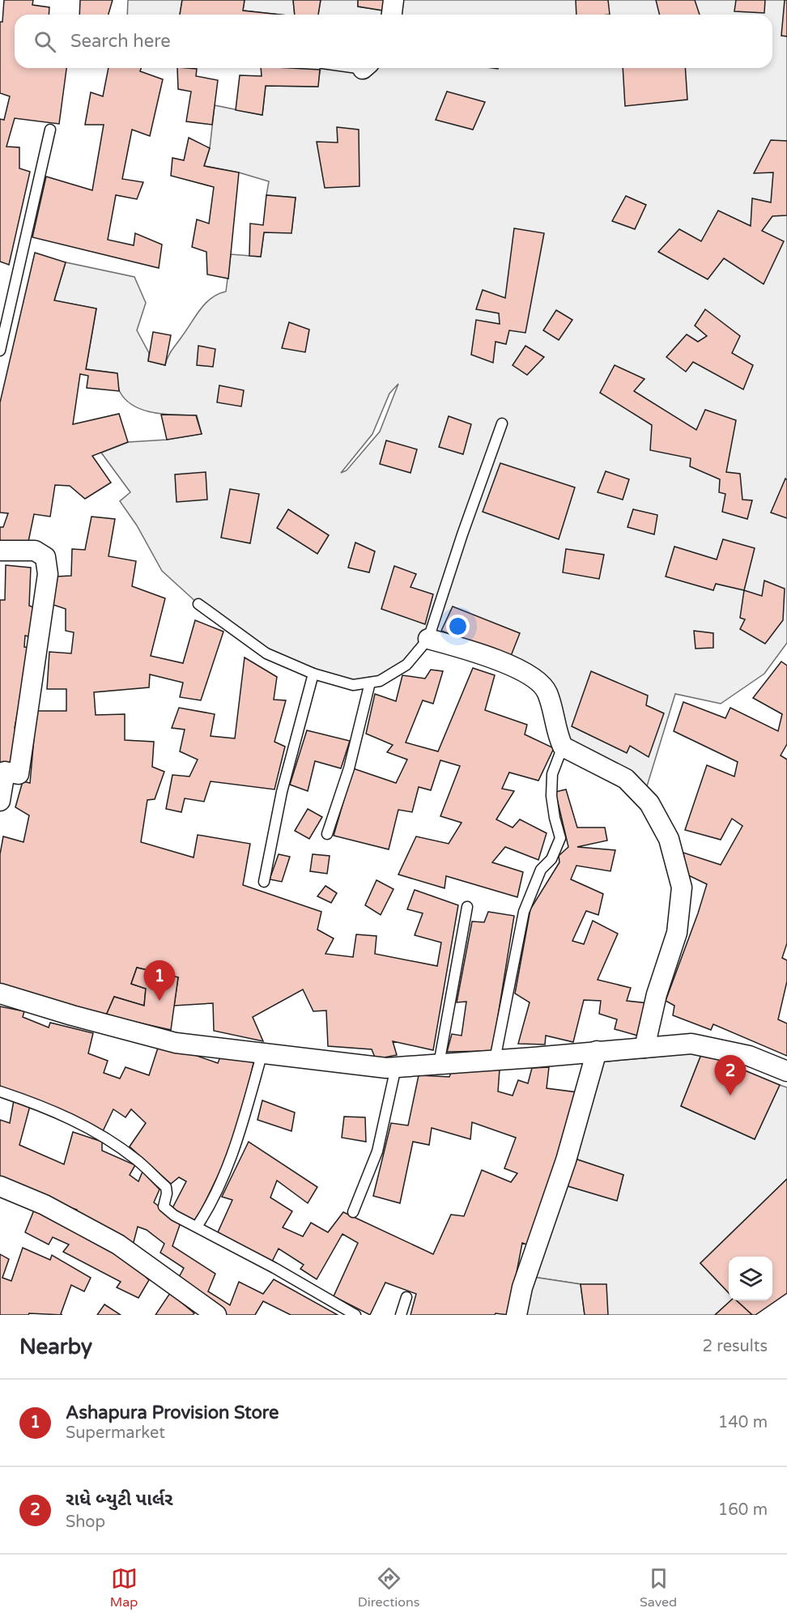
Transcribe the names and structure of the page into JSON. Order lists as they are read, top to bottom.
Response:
{
  "page": {
    "search": "Search here",
    "pins": ["1", "2"],
    "heading": ["Nearby", "2 results"],
    "list": [
      {
        "mark": "1",
        "name": "Ashapura Provision Store",
        "note": "Supermarket",
        "value": "140 m"
      },
      {
        "mark": "2",
        "name": "રાધે બ્યુટી પાર્લર",
        "note": "Shop",
        "value": "160 m"
      }
    ],
    "nav": ["Map", "Directions", "Saved"]
  }
}
